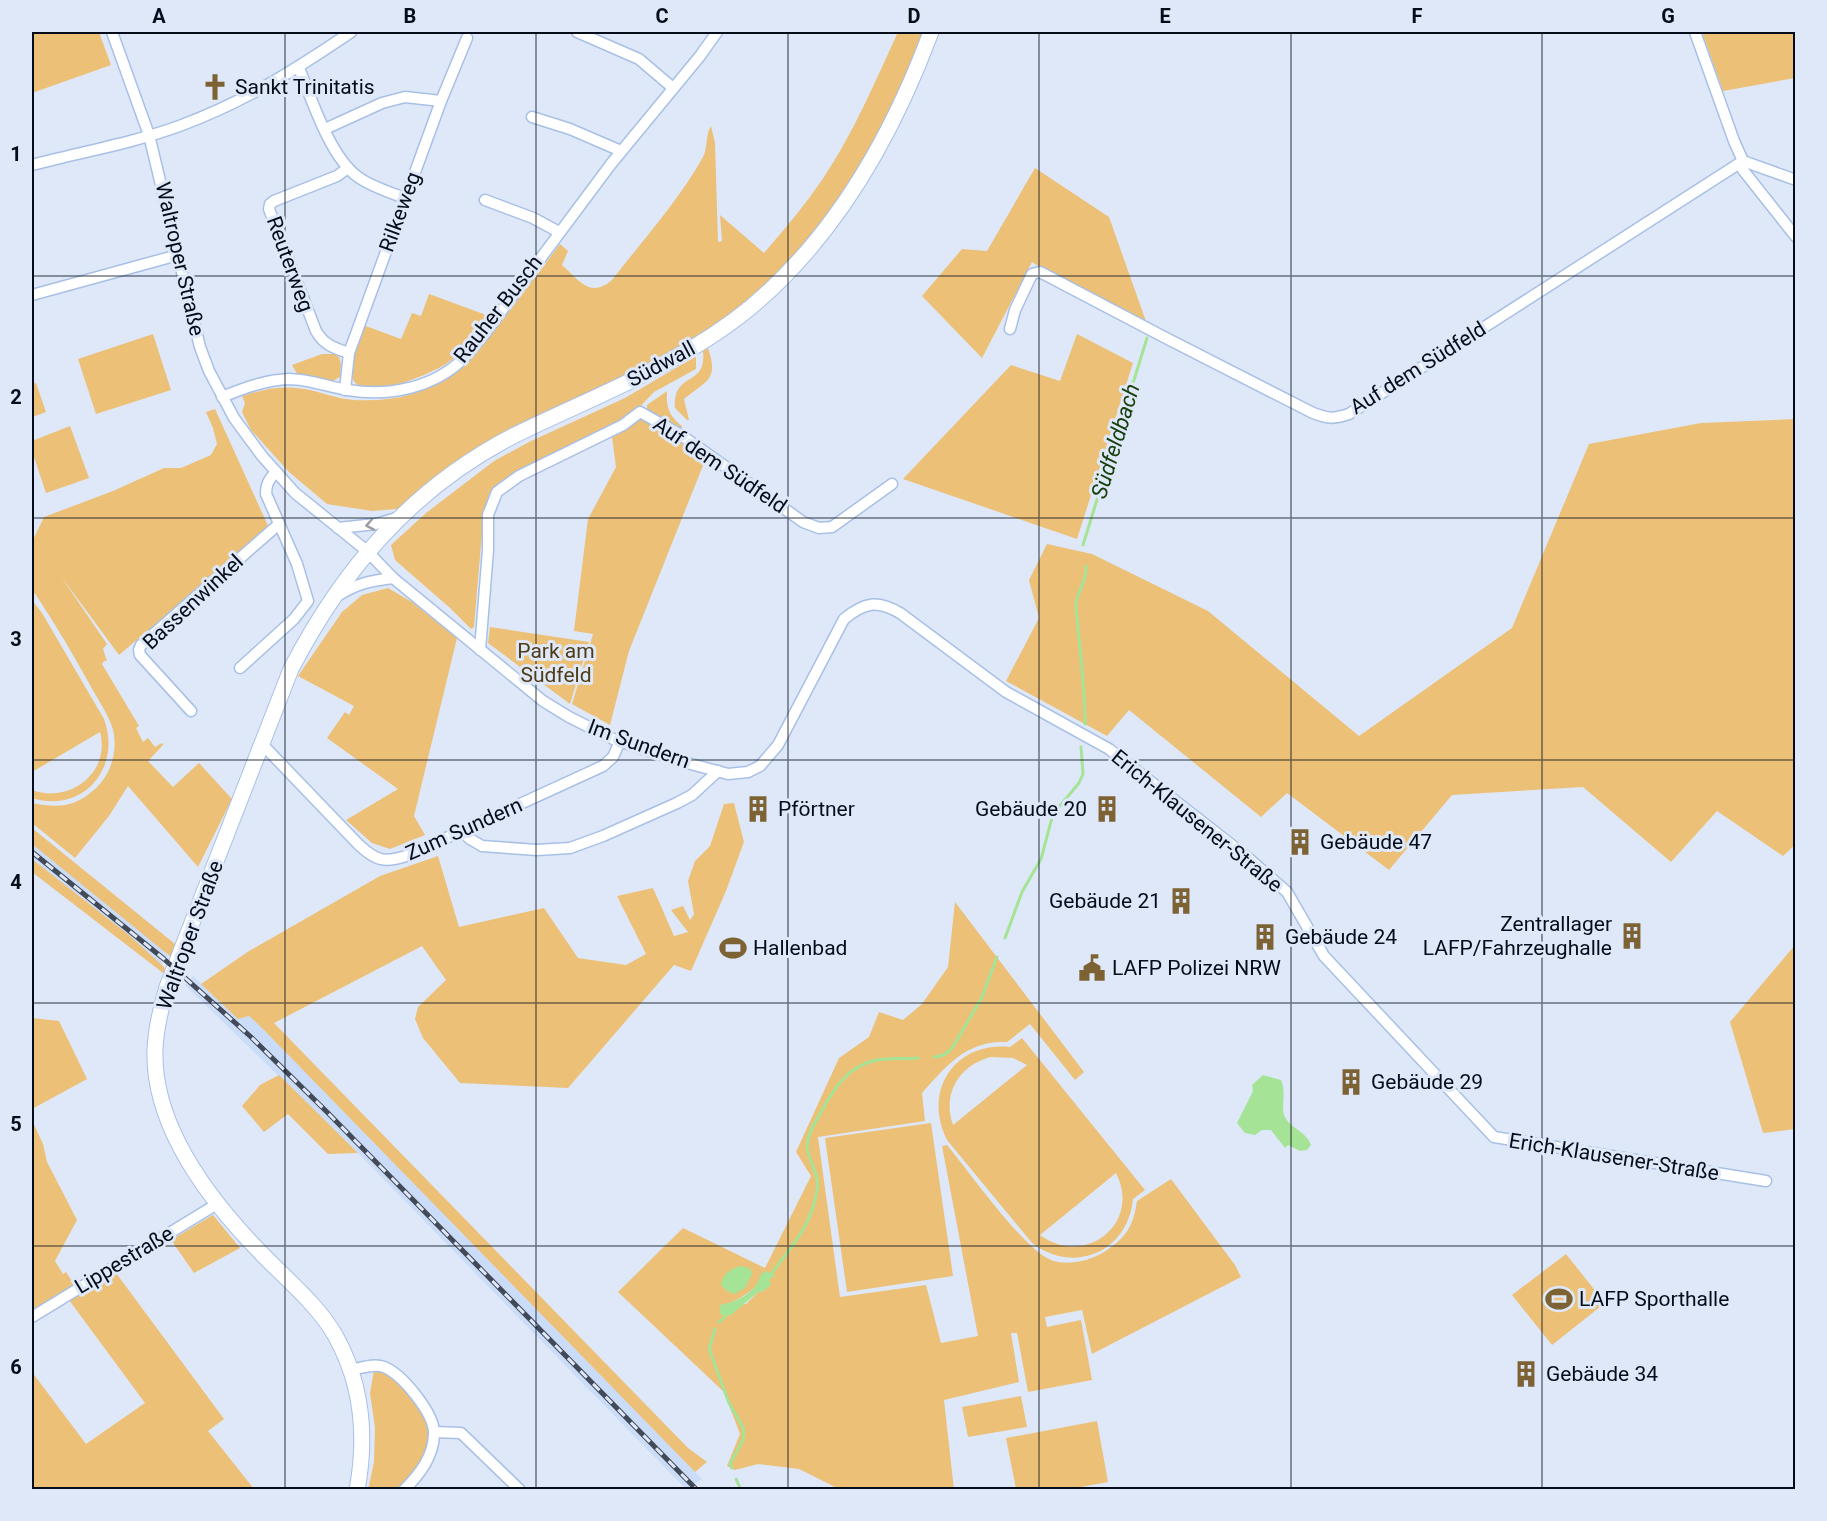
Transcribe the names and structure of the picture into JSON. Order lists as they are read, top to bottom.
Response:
{
  "streets": {
    "main road": ["Waltroper Straße", "Südwall"],
    "street": [
      "Rilkeweg",
      "Reuterweg",
      "Rauher Busch",
      "Auf dem Südfeld",
      "Bassenwinkel",
      "Im Sundern",
      "Erich-Klausener-Straße",
      "Zum Sundern",
      "Lippestraße"
    ]
  },
  "crossings": [
    ["Rilkeweg", "Reuterweg"],
    ["Rilkeweg", "Rauher Busch"],
    ["Waltroper Straße", "Rauher Busch"],
    ["Waltroper Straße", "Südwall"],
    ["Waltroper Straße", "Im Sundern"],
    ["Waltroper Straße", "Zum Sundern"],
    ["Waltroper Straße", "Lippestraße"],
    ["Südwall", "Im Sundern"],
    ["Auf dem Südfeld", "Im Sundern"],
    ["Im Sundern", "Erich-Klausener-Straße"],
    ["Im Sundern", "Zum Sundern"]
  ],
  "water": ["Südfeldbach"],
  "parks": ["Park am Südfeld"],
  "places": {
    "church": ["Sankt Trinitatis"],
    "building": [
      "Pförtner",
      "Gebäude 20",
      "Gebäude 47",
      "Gebäude 21",
      "Zentrallager LAFP/Fahrzeughalle",
      "Gebäude 24",
      "Gebäude 29",
      "Gebäude 34"
    ],
    "sports": ["Hallenbad", "LAFP Sporthalle"],
    "public building": ["LAFP Polizei NRW"]
  },
  "grid": {
    "columns": [
      "A",
      "B",
      "C",
      "D",
      "E",
      "F",
      "G"
    ],
    "rows": [
      "1",
      "2",
      "3",
      "4",
      "5",
      "6"
    ]
  }
}
